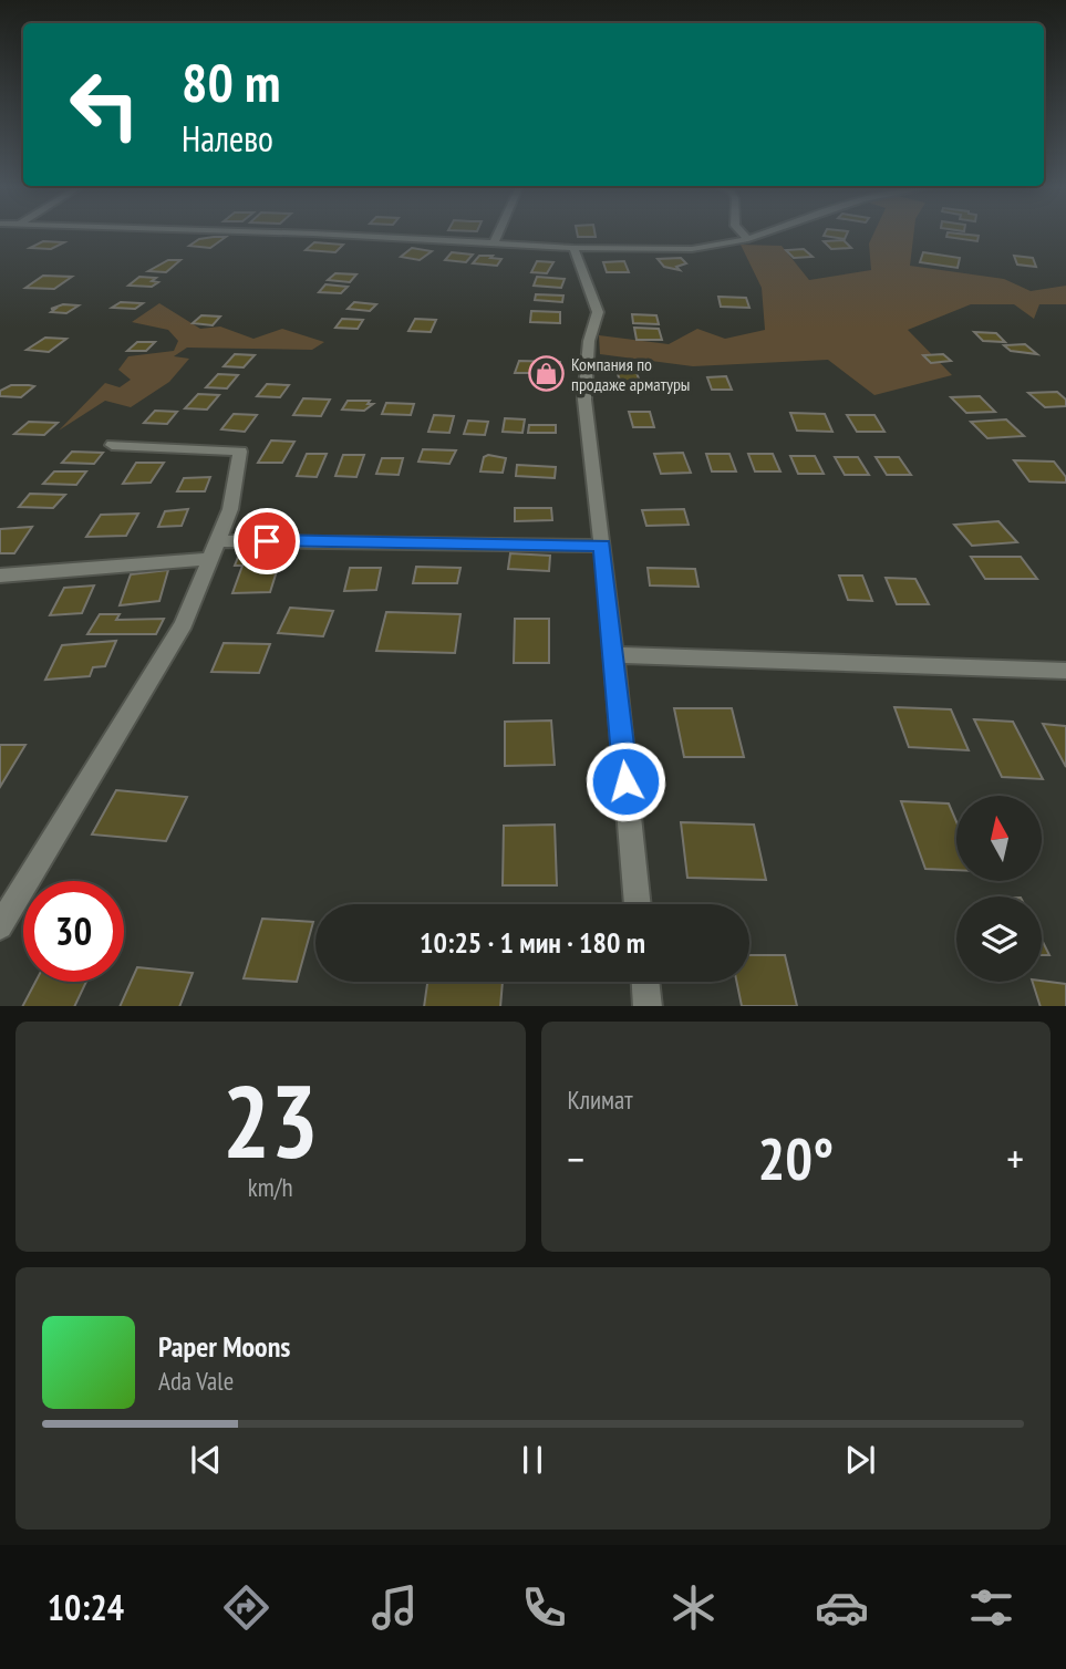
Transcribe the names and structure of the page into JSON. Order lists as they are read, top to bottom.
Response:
{
  "places": {
    "shop": ["Компания по продаже арматуры"]
  },
  "north": "top",
  "page": {
    "turn": ["80 m", "Налево"],
    "limit": "30",
    "trip": "10:25 · 1 мин · 180 m",
    "tile": [
      ["23", "km/h"],
      "Климат"
    ],
    "heat": ["−", "20°", "+"],
    "song": ["Paper Moons", "Ada Vale"],
    "tabs": "10:24"
  }
}
